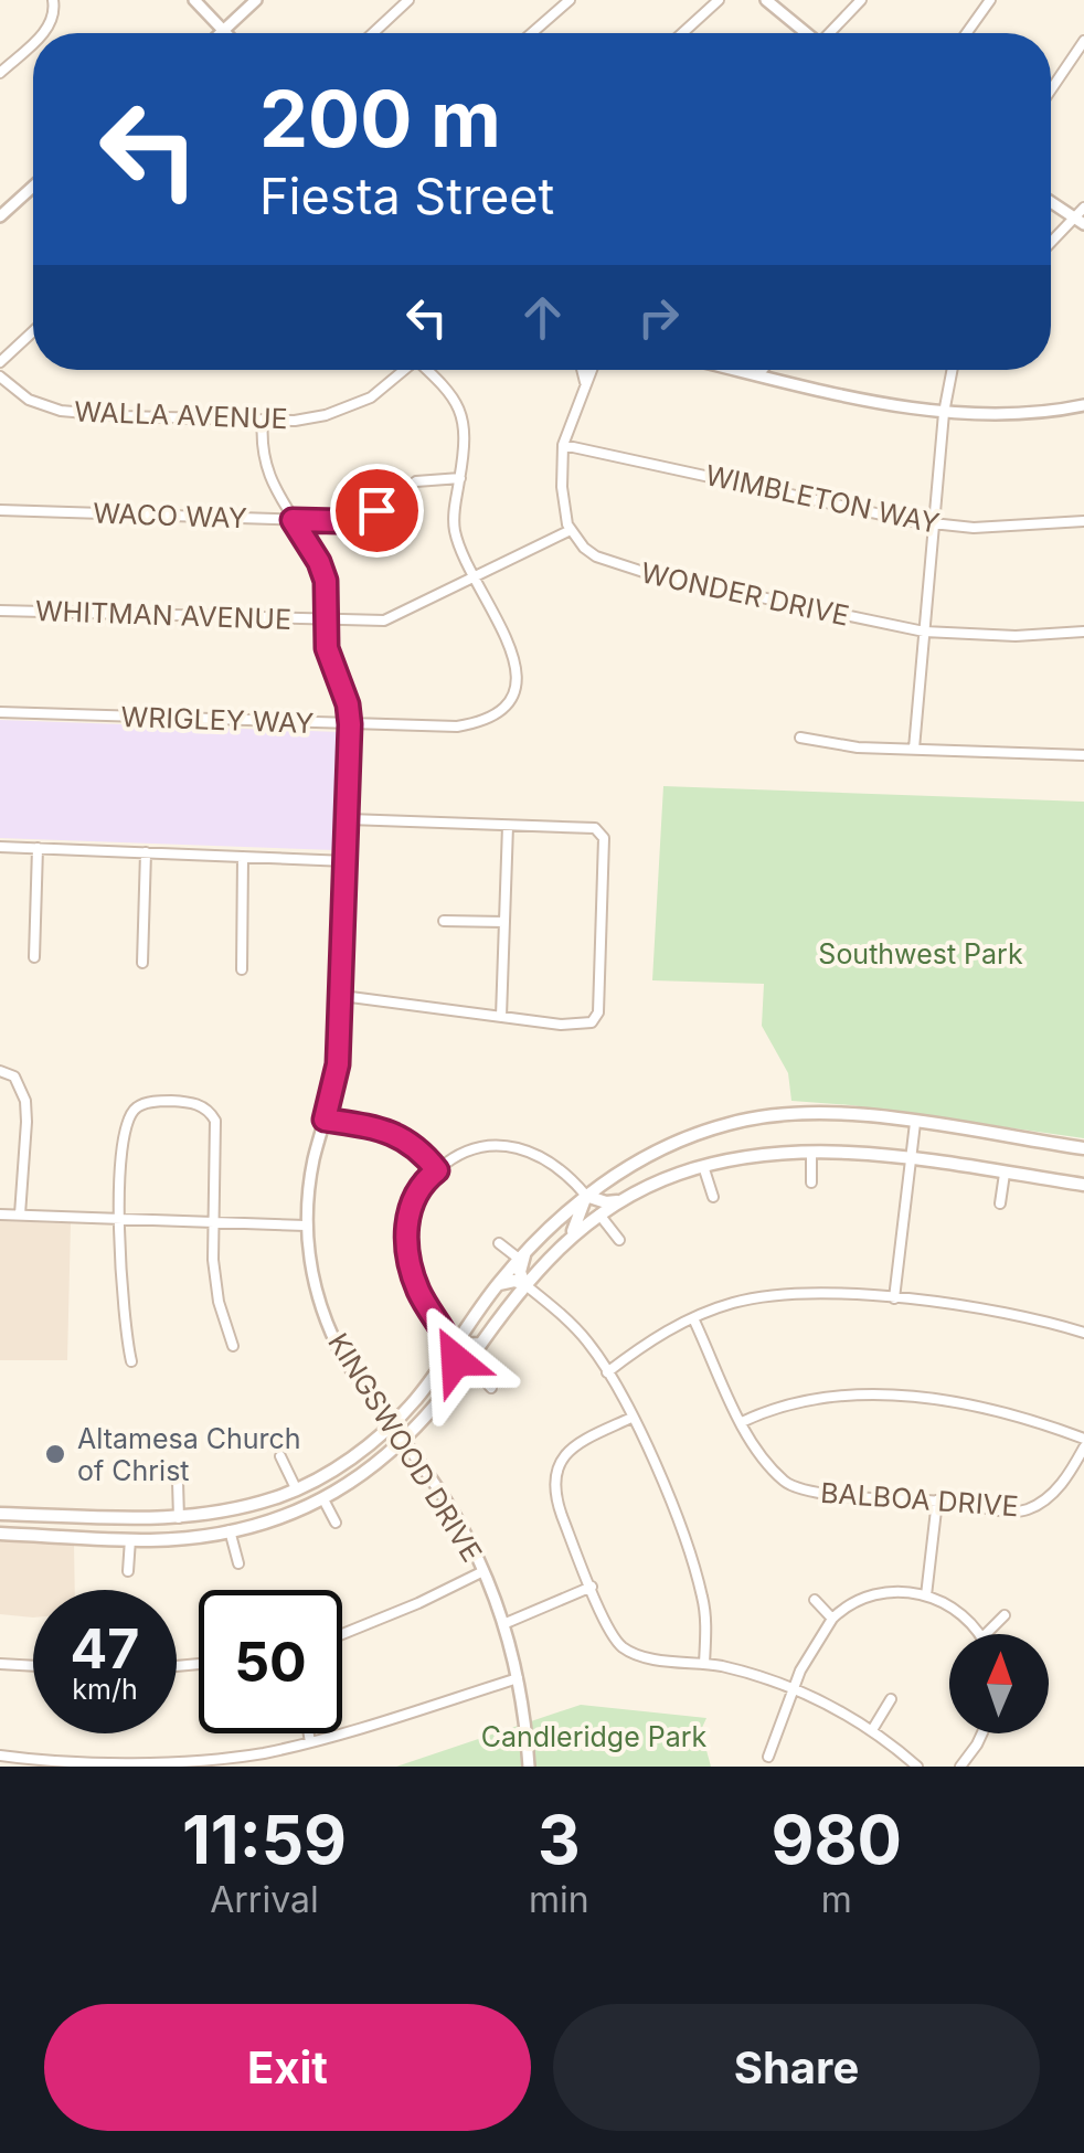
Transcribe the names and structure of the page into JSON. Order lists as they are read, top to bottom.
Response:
{
  "streets": {
    "street": [
      "WALLA AVENUE",
      "WIMBLETON WAY",
      "WACO WAY",
      "WONDER DRIVE",
      "WHITMAN AVENUE",
      "WRIGLEY WAY",
      "KINGSWOOD DRIVE",
      "BALBOA DRIVE"
    ]
  },
  "crossings": [
    ["WALLA AVENUE", "KINGSWOOD DRIVE"],
    ["WACO WAY", "WRIGLEY WAY"],
    ["WACO WAY", "KINGSWOOD DRIVE"],
    ["WONDER DRIVE", "WHITMAN AVENUE"],
    ["WHITMAN AVENUE", "WRIGLEY WAY"],
    ["WHITMAN AVENUE", "KINGSWOOD DRIVE"],
    ["WRIGLEY WAY", "KINGSWOOD DRIVE"]
  ],
  "parks": ["Southwest Park", "Candleridge Park"],
  "places": ["Altamesa Church of Christ"],
  "north": "top",
  "page": {
    "turn": ["200 m", "Fiesta Street"],
    "speed": "47 km/h",
    "limit": "50",
    "eta": [
      "11:59",
      "Arrival",
      "3",
      "min",
      "980",
      "m"
    ],
    "buttons": ["Exit", "Share"]
  }
}
